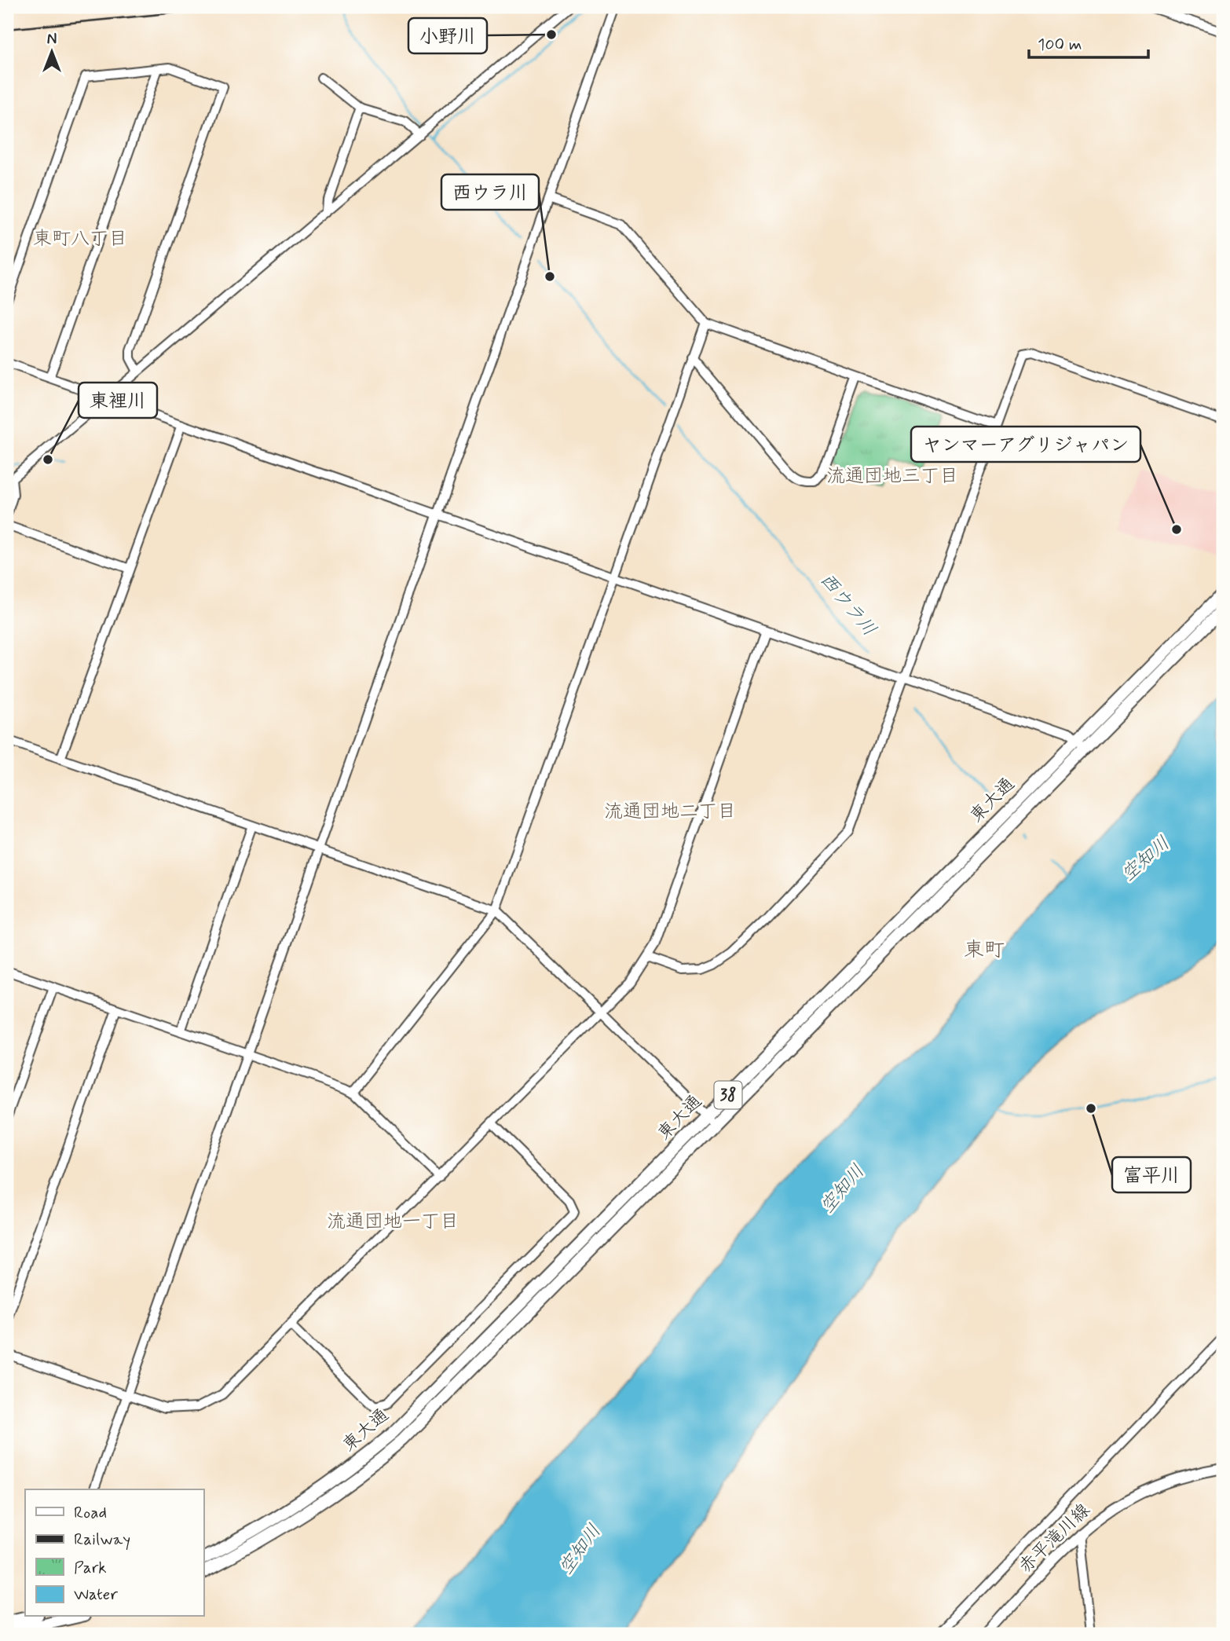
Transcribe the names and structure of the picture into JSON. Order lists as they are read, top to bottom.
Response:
{
  "streets": {
    "highway": ["東大通", "38"],
    "main road": ["赤平滝川線"]
  },
  "districts": [
    "東町八丁目",
    "流通団地三丁目",
    "流通団地二丁目",
    "東町",
    "流通団地一丁目"
  ],
  "water": ["西ウラ川", "空知川"],
  "places": [
    "小野川",
    "西ウラ川",
    "東裡川",
    "ヤンマーアグリジャパン",
    "富平川"
  ],
  "legend": [
    "Road",
    "Railway",
    "Park",
    "Water"
  ],
  "scale_bar": "100 m",
  "north": "top"
}
